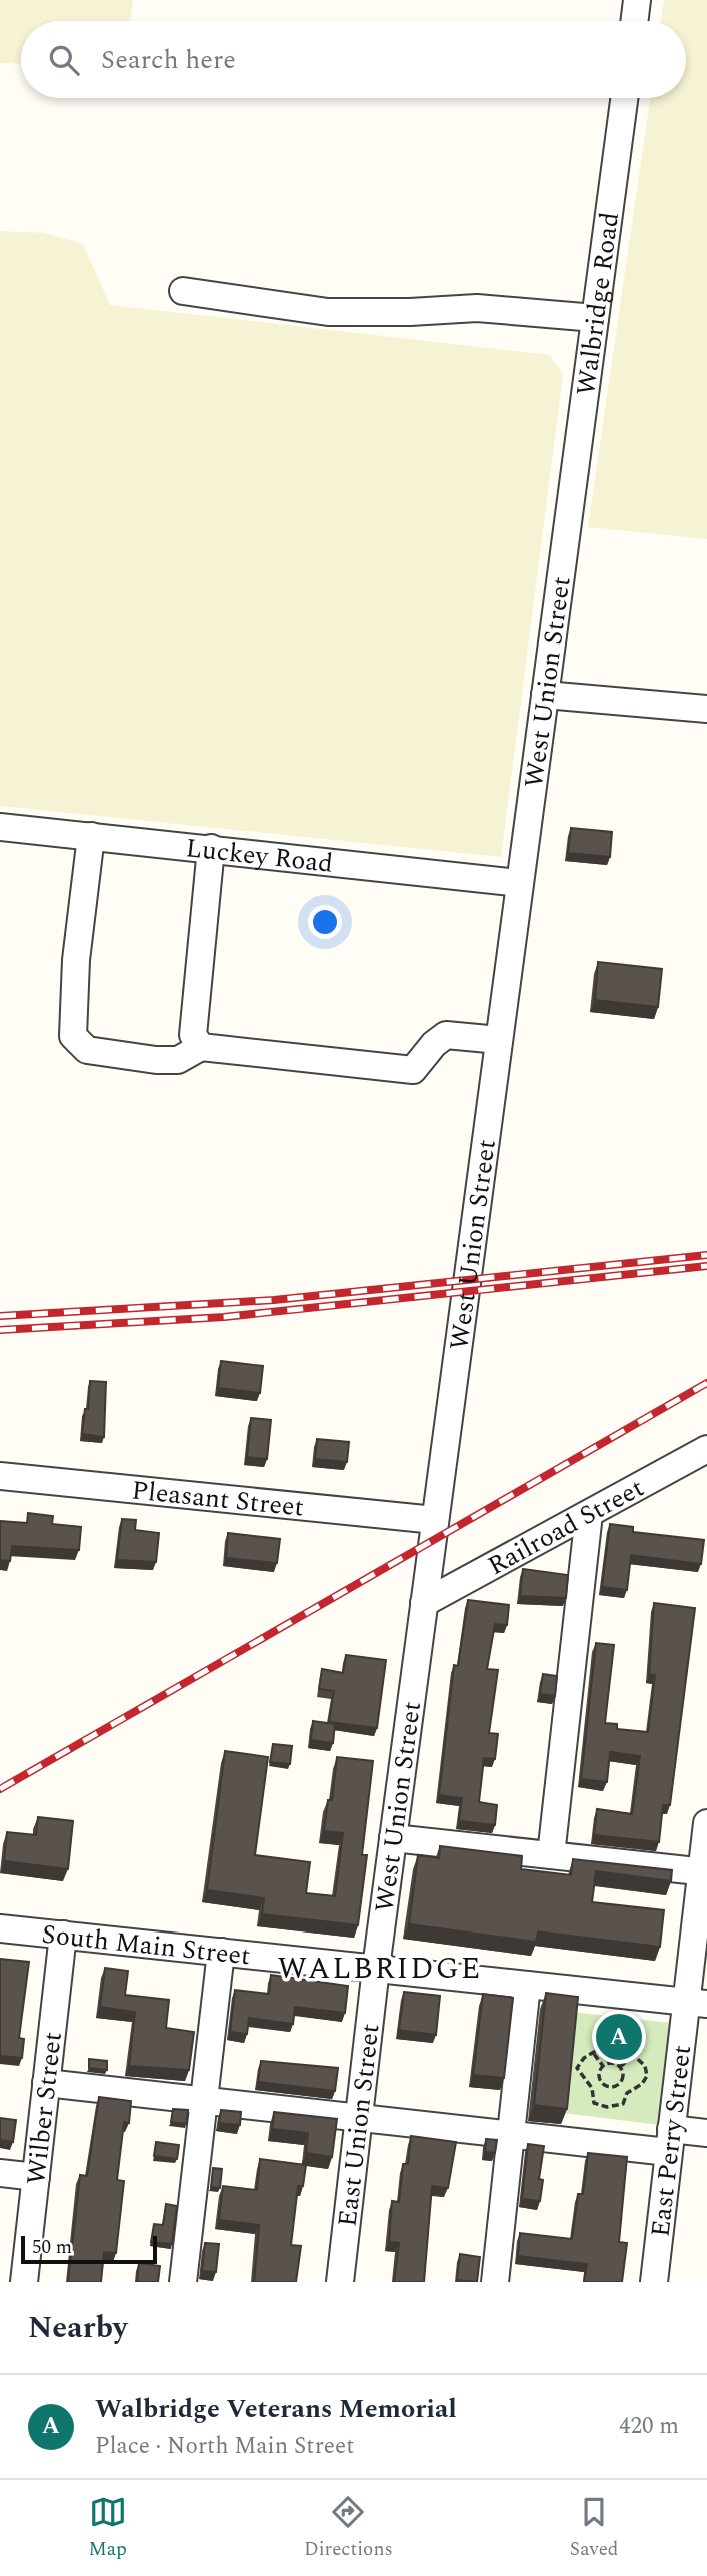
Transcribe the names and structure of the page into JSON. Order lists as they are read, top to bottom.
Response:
{
  "streets": {
    "street": [
      "Walbridge Road",
      "West Union Street",
      "Luckey Road",
      "Pleasant Street",
      "Railroad Street",
      "South Main Street",
      "Wilber Street",
      "East Union Street",
      "East Perry Street"
    ]
  },
  "crossings": [
    ["Walbridge Road", "West Union Street"],
    ["West Union Street", "Luckey Road"],
    ["West Union Street", "Pleasant Street"],
    ["West Union Street", "Railroad Street"],
    ["West Union Street", "South Main Street"],
    ["West Union Street", "East Union Street"],
    ["South Main Street", "Wilber Street"],
    ["South Main Street", "East Union Street"],
    ["South Main Street", "East Perry Street"]
  ],
  "districts": ["WALBRIDGE"],
  "scale_bar": "50 m",
  "page": {
    "search": "Search here",
    "pins": "A",
    "scale": "50 m",
    "heading": "Nearby",
    "list": [
      {
        "mark": "A",
        "name": "Walbridge Veterans Memorial",
        "note": "Place · North Main Street",
        "value": "420 m"
      }
    ],
    "nav": ["Map", "Directions", "Saved"]
  }
}
